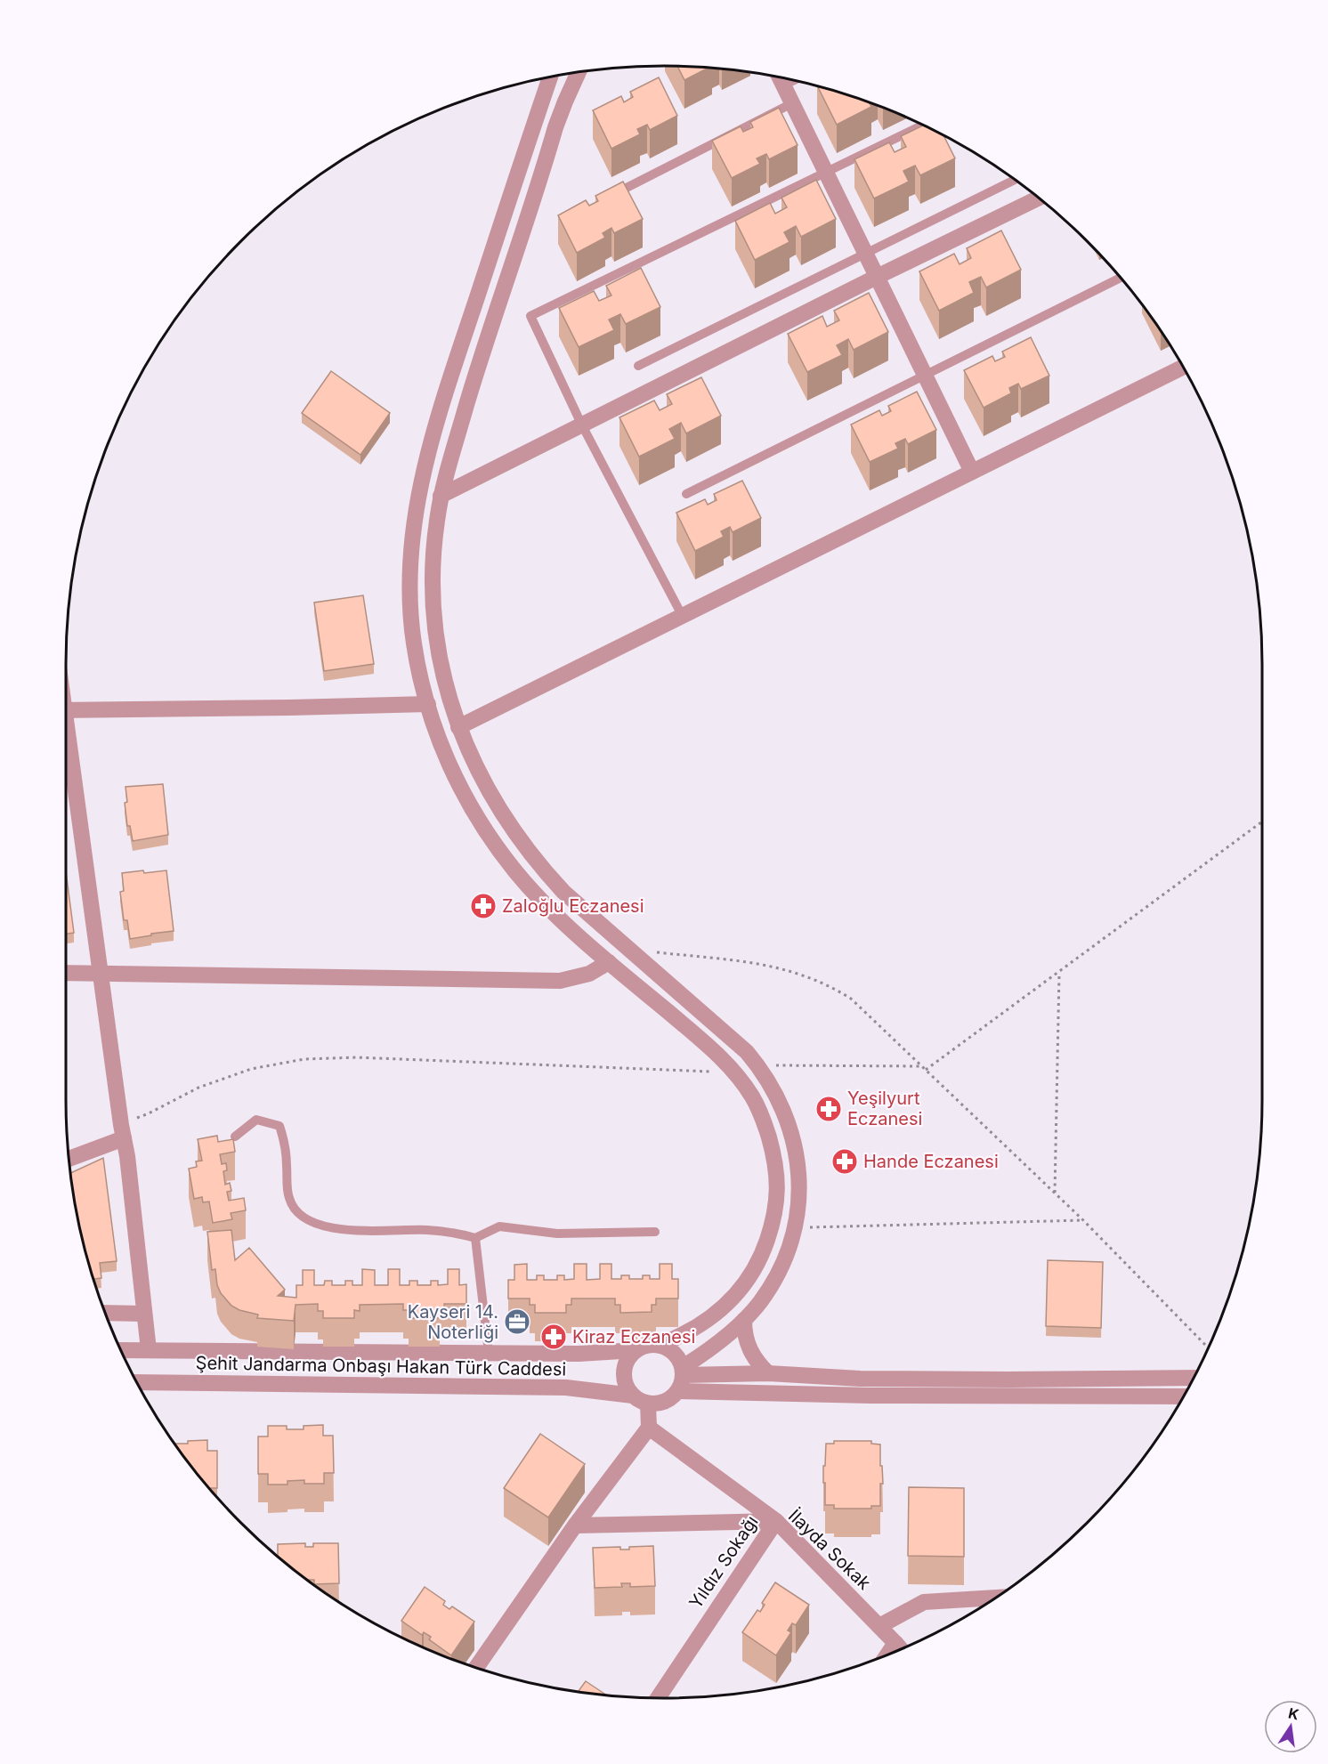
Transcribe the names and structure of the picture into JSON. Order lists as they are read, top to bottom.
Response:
{
  "streets": {
    "street": ["Şehit Jandarma Onbaşı Hakan Türk Caddesi", "İlayda Sokak", "Yıldız Sokağı"]
  },
  "crossings": [
    ["İlayda Sokak", "Yıldız Sokağı"]
  ],
  "places": {
    "pharmacy": [
      "Zaloğlu Eczanesi",
      "Yeşilyurt Eczanesi",
      "Hande Eczanesi",
      "Kiraz Eczanesi"
    ],
    "office": ["Kayseri 14. Noterliği"]
  },
  "north": "top"
}
